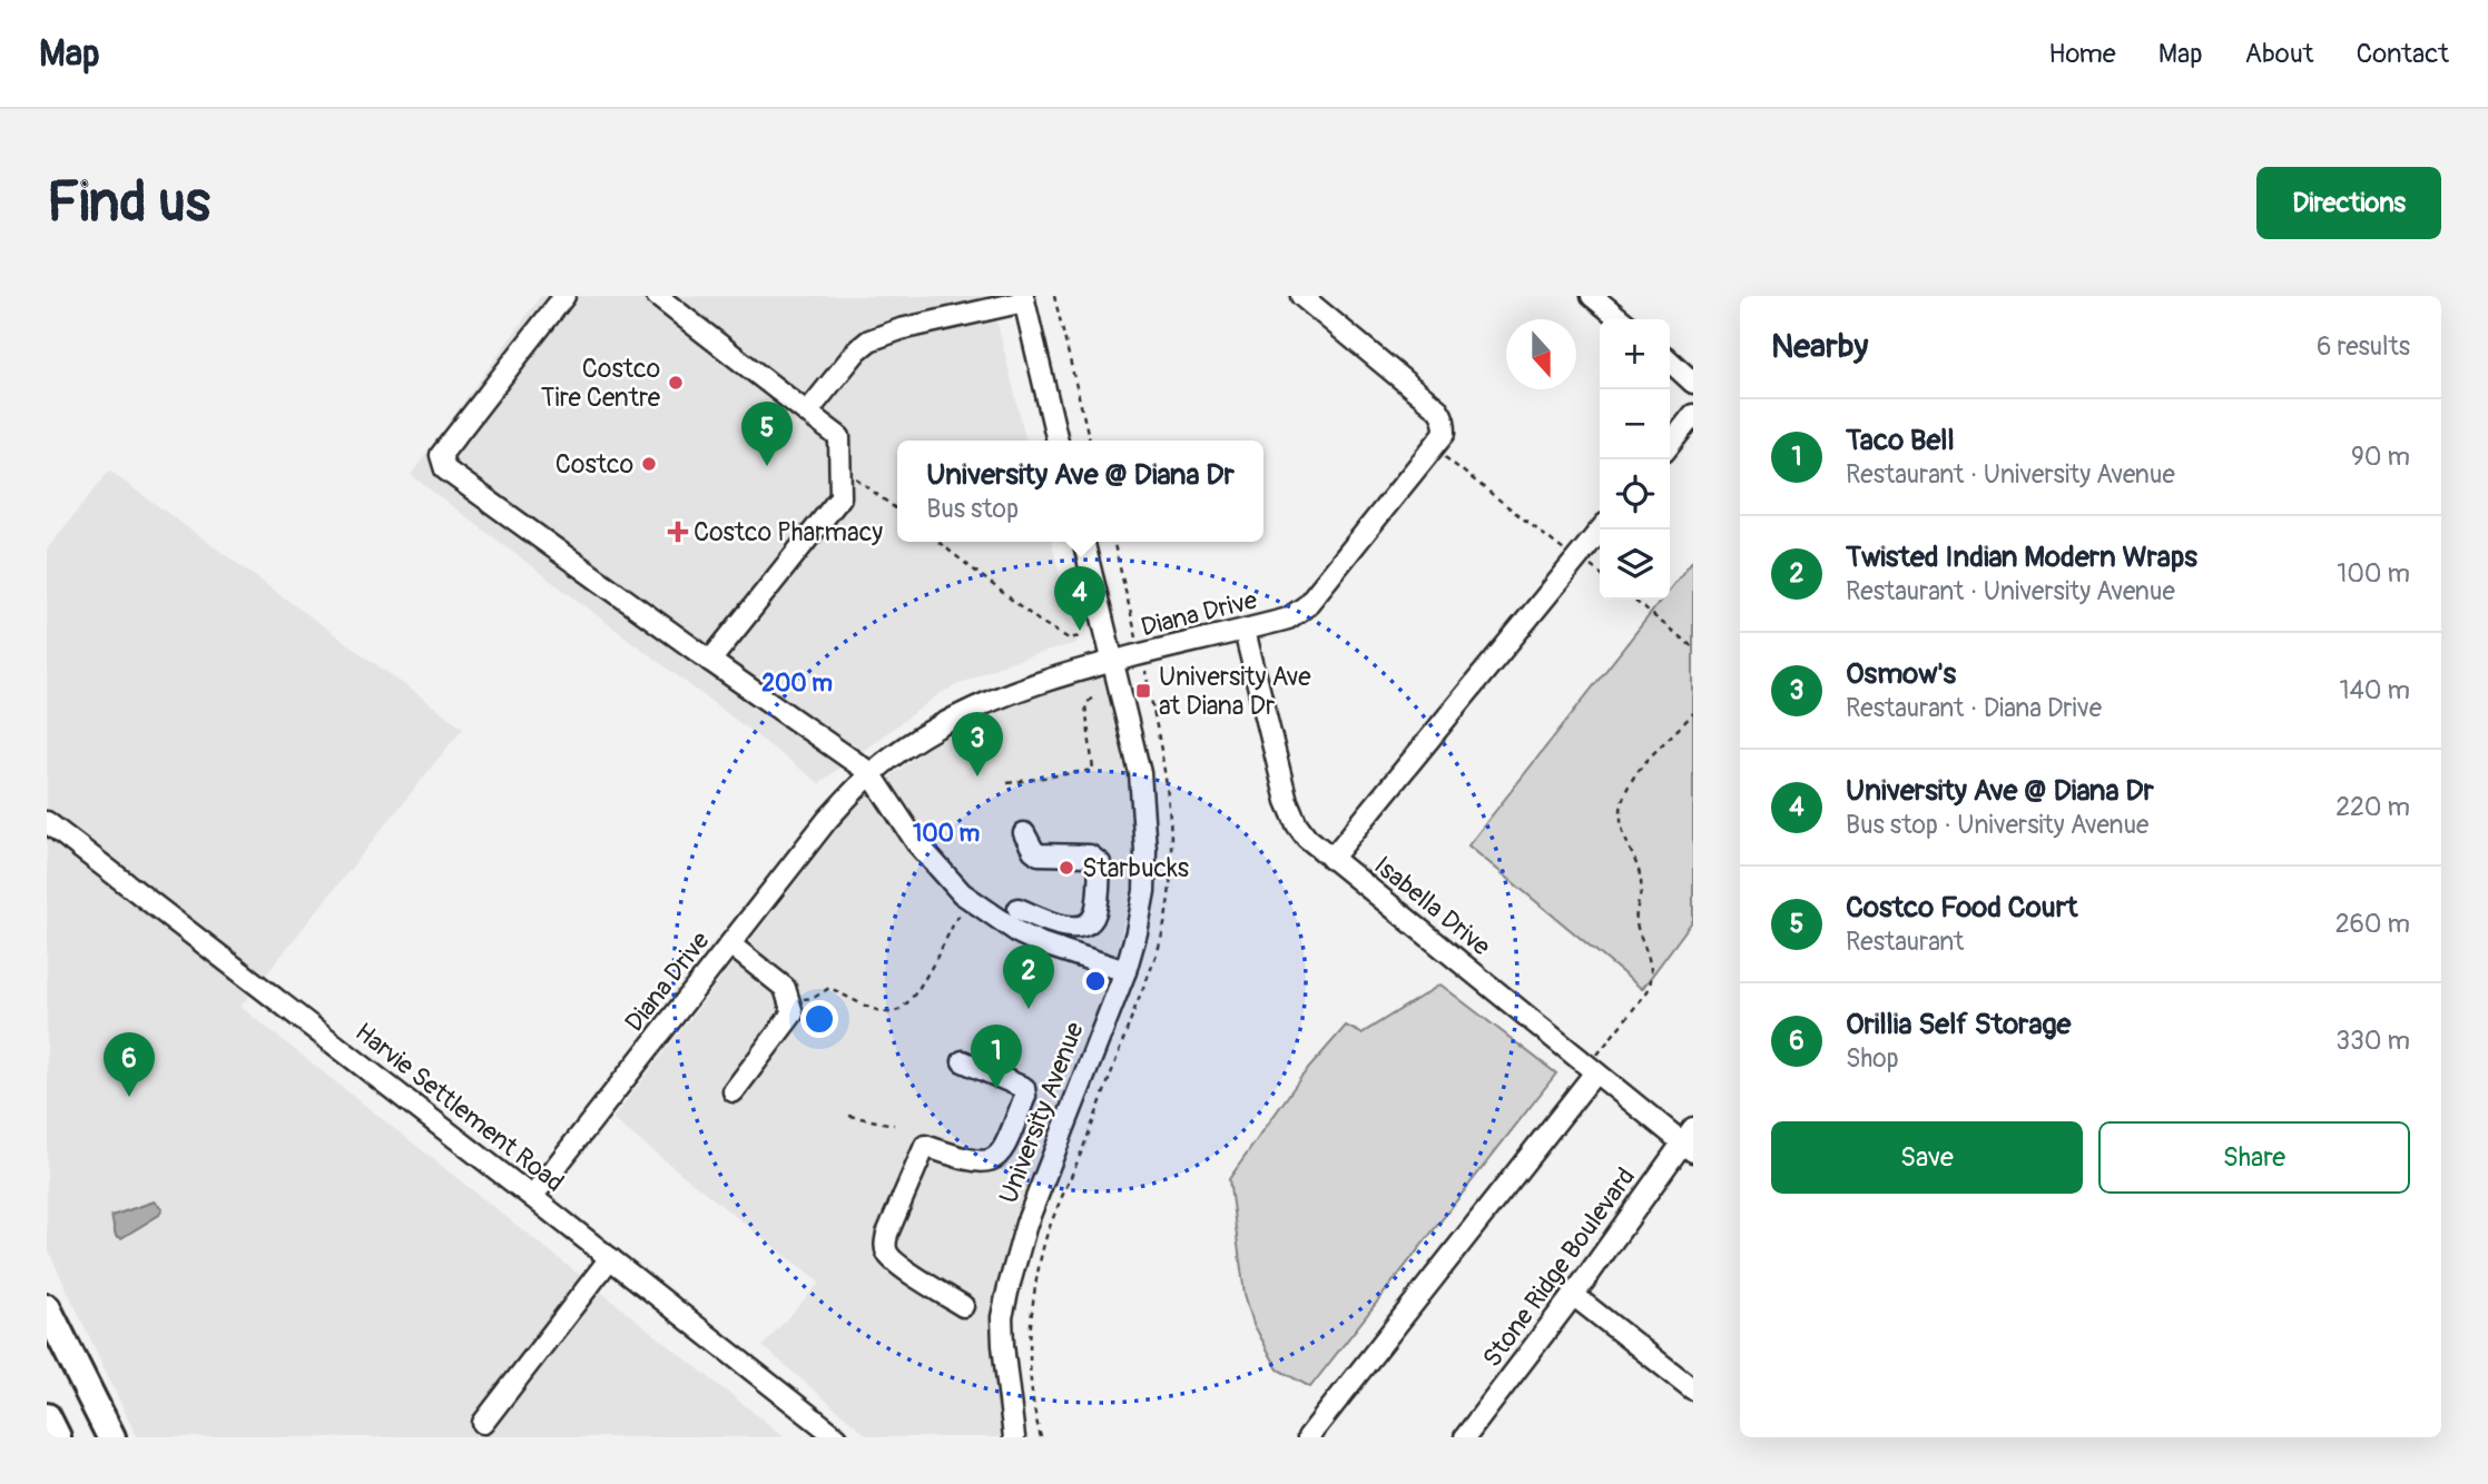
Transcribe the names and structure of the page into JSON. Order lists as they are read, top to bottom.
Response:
{
  "streets": {
    "street": [
      "Diana Drive",
      "Isabella Drive",
      "Harvie Settlement Road",
      "University Avenue",
      "Stone Ridge Boulevard"
    ]
  },
  "crossings": [
    ["Diana Drive", "Isabella Drive"],
    ["Diana Drive", "Harvie Settlement Road"],
    ["Diana Drive", "University Avenue"],
    ["Isabella Drive", "Stone Ridge Boulevard"]
  ],
  "places": {
    "other": ["Costco Tire Centre", "Costco", "Starbucks"],
    "health": ["Costco Pharmacy"],
    "transit": ["University Ave at Diana Dr"]
  },
  "north": "bottom",
  "page": {
    "header": "Map",
    "nav": [
      "Home",
      "Map",
      "About",
      "Contact"
    ],
    "buttons": [
      "Directions",
      ["Save", "Share"]
    ],
    "title": "Find us",
    "heading": ["Nearby", "6 results"],
    "map_buttons": ["+", "−"],
    "list": [
      {
        "mark": "1",
        "name": "Taco Bell",
        "note": "Restaurant · University Avenue",
        "value": "90 m"
      },
      {
        "mark": "2",
        "name": "Twisted Indian Modern Wraps",
        "note": "Restaurant · University Avenue",
        "value": "100 m"
      },
      {
        "mark": "3",
        "name": "Osmow's",
        "note": "Restaurant · Diana Drive",
        "value": "140 m"
      },
      {
        "mark": "4",
        "name": "University Ave @ Diana Dr",
        "note": "Bus stop · University Avenue",
        "value": "220 m"
      },
      {
        "mark": "5",
        "name": "Costco Food Court",
        "note": "Restaurant",
        "value": "260 m"
      },
      {
        "mark": "6",
        "name": "Orillia Self Storage",
        "note": "Shop",
        "value": "330 m"
      }
    ],
    "pins": [
      "5",
      "4",
      "3",
      "2",
      "1",
      "6"
    ],
    "popup": ["University Ave @ Diana Dr", "Bus stop"]
  },
  "rings": ["200 m", "100 m"]
}
